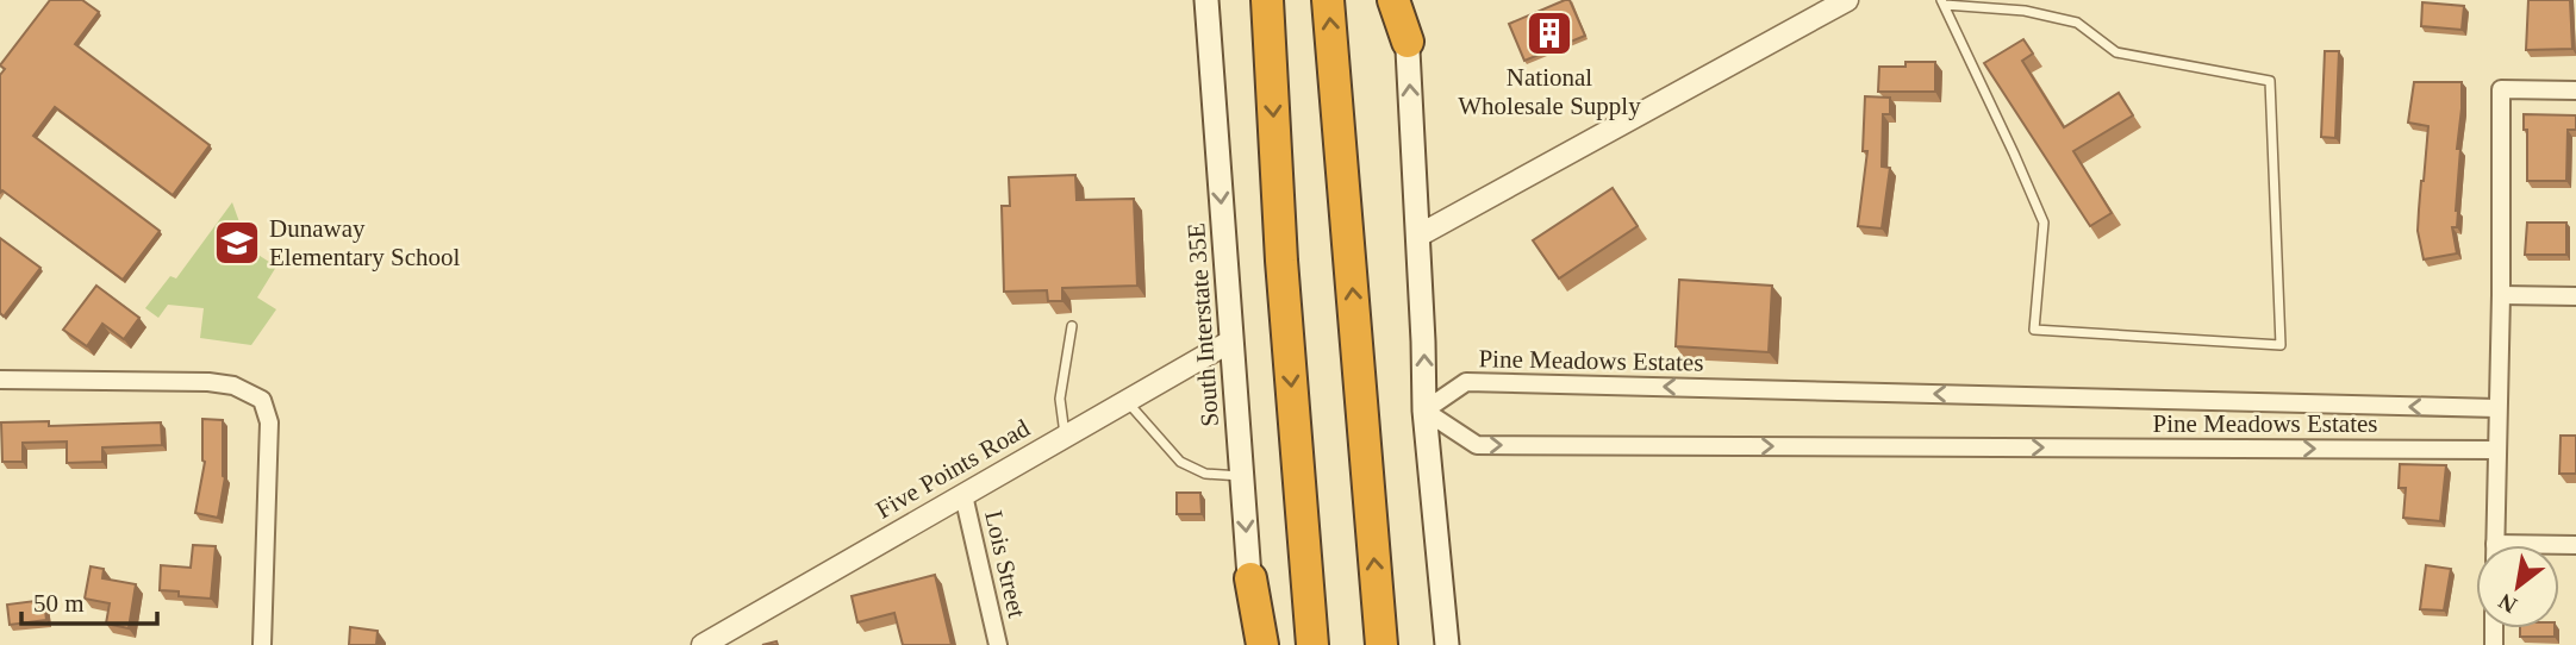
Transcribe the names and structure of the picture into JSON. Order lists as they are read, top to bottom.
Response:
{
  "streets": {
    "main road": ["South Interstate 35E"],
    "street": ["Pine Meadows Estates", "Five Points Road", "Lois Street"]
  },
  "crossings": [
    ["South Interstate 35E", "Five Points Road"],
    ["Five Points Road", "Lois Street"]
  ],
  "places": {
    "building": ["National Wholesale Supply"],
    "school or university": ["Dunaway Elementary School"]
  },
  "scale_bar": "50 m",
  "north": "bottom left"
}
